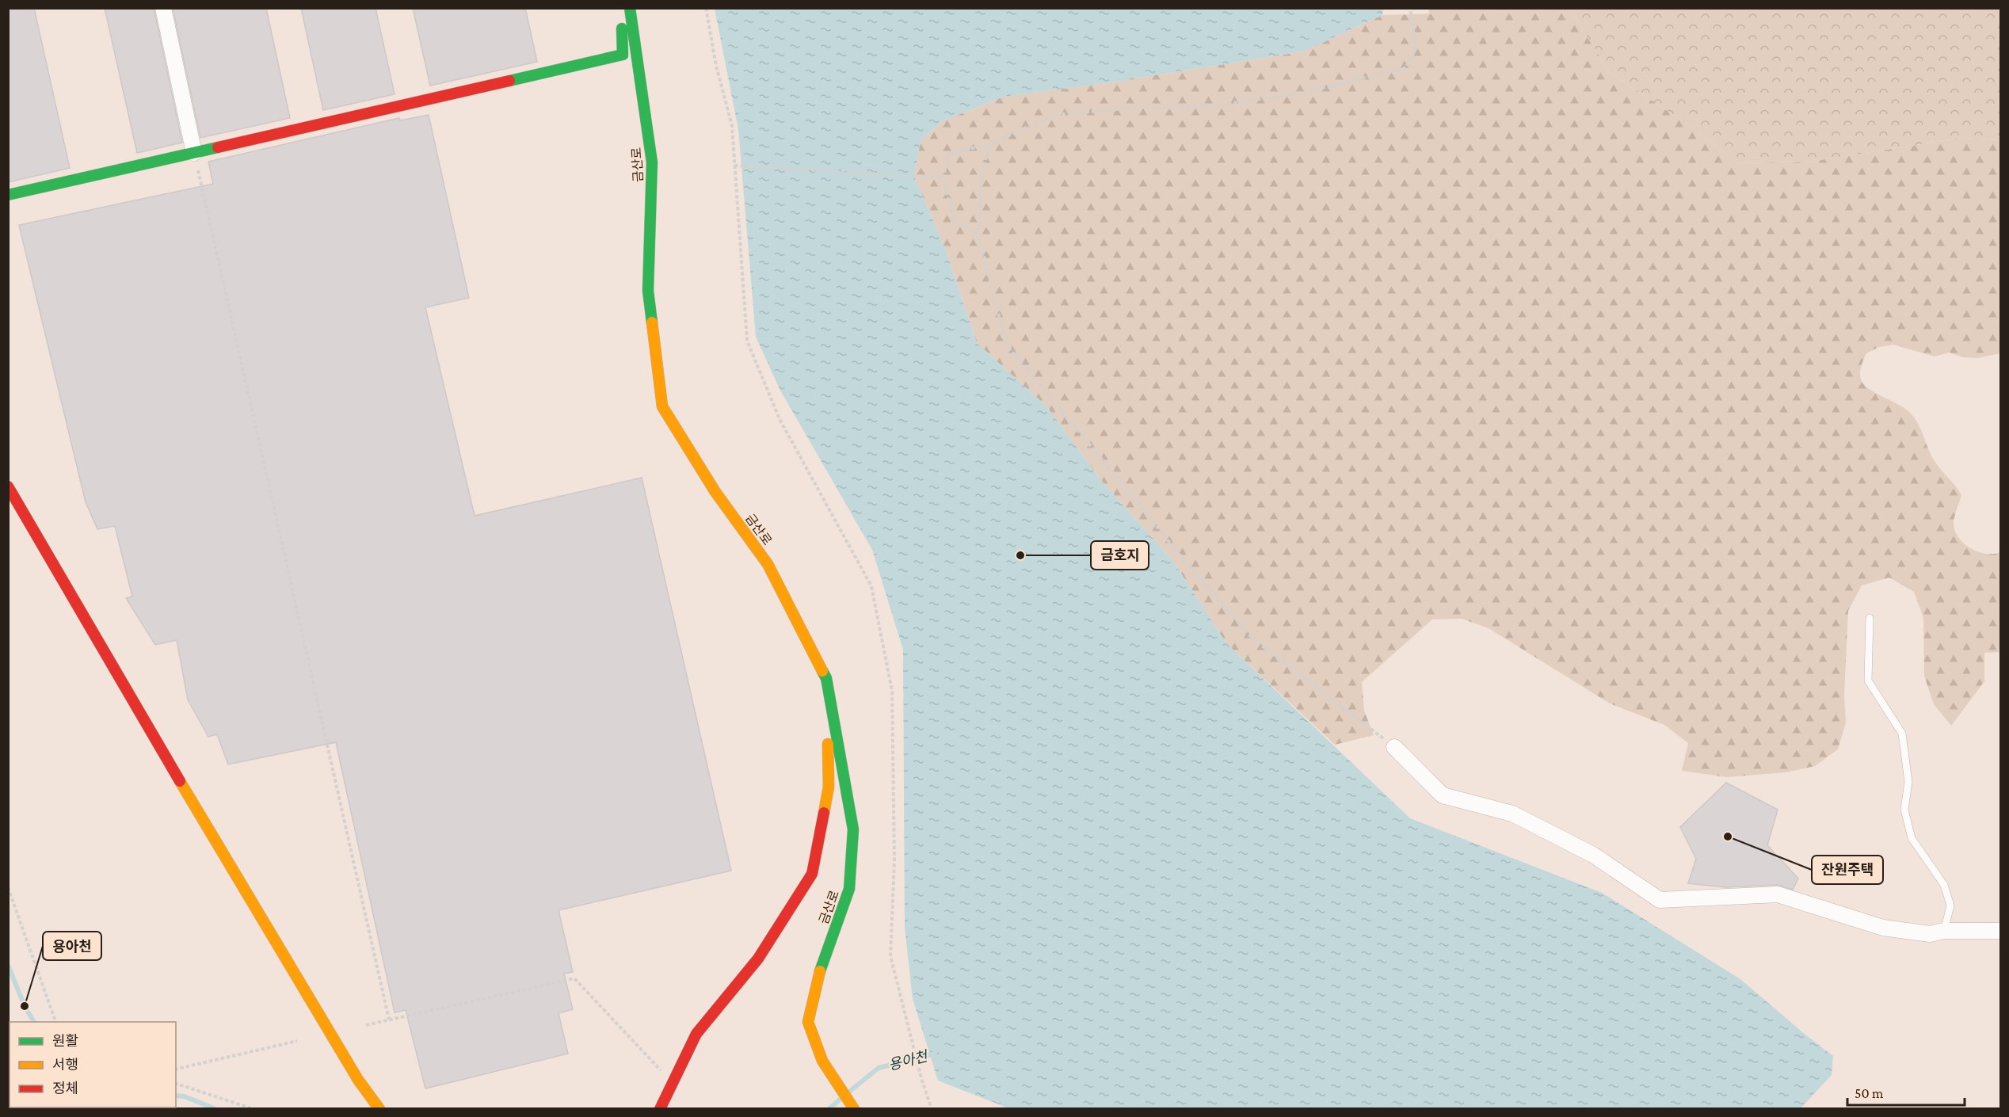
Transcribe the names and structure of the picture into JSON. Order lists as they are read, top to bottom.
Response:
{
  "streets": {
    "street": ["금산로"]
  },
  "water": ["용아천"],
  "places": ["금호지", "잔원주택", "용아천"],
  "legend": ["원활", "서행", "정체"],
  "scale_bar": "50 m"
}
